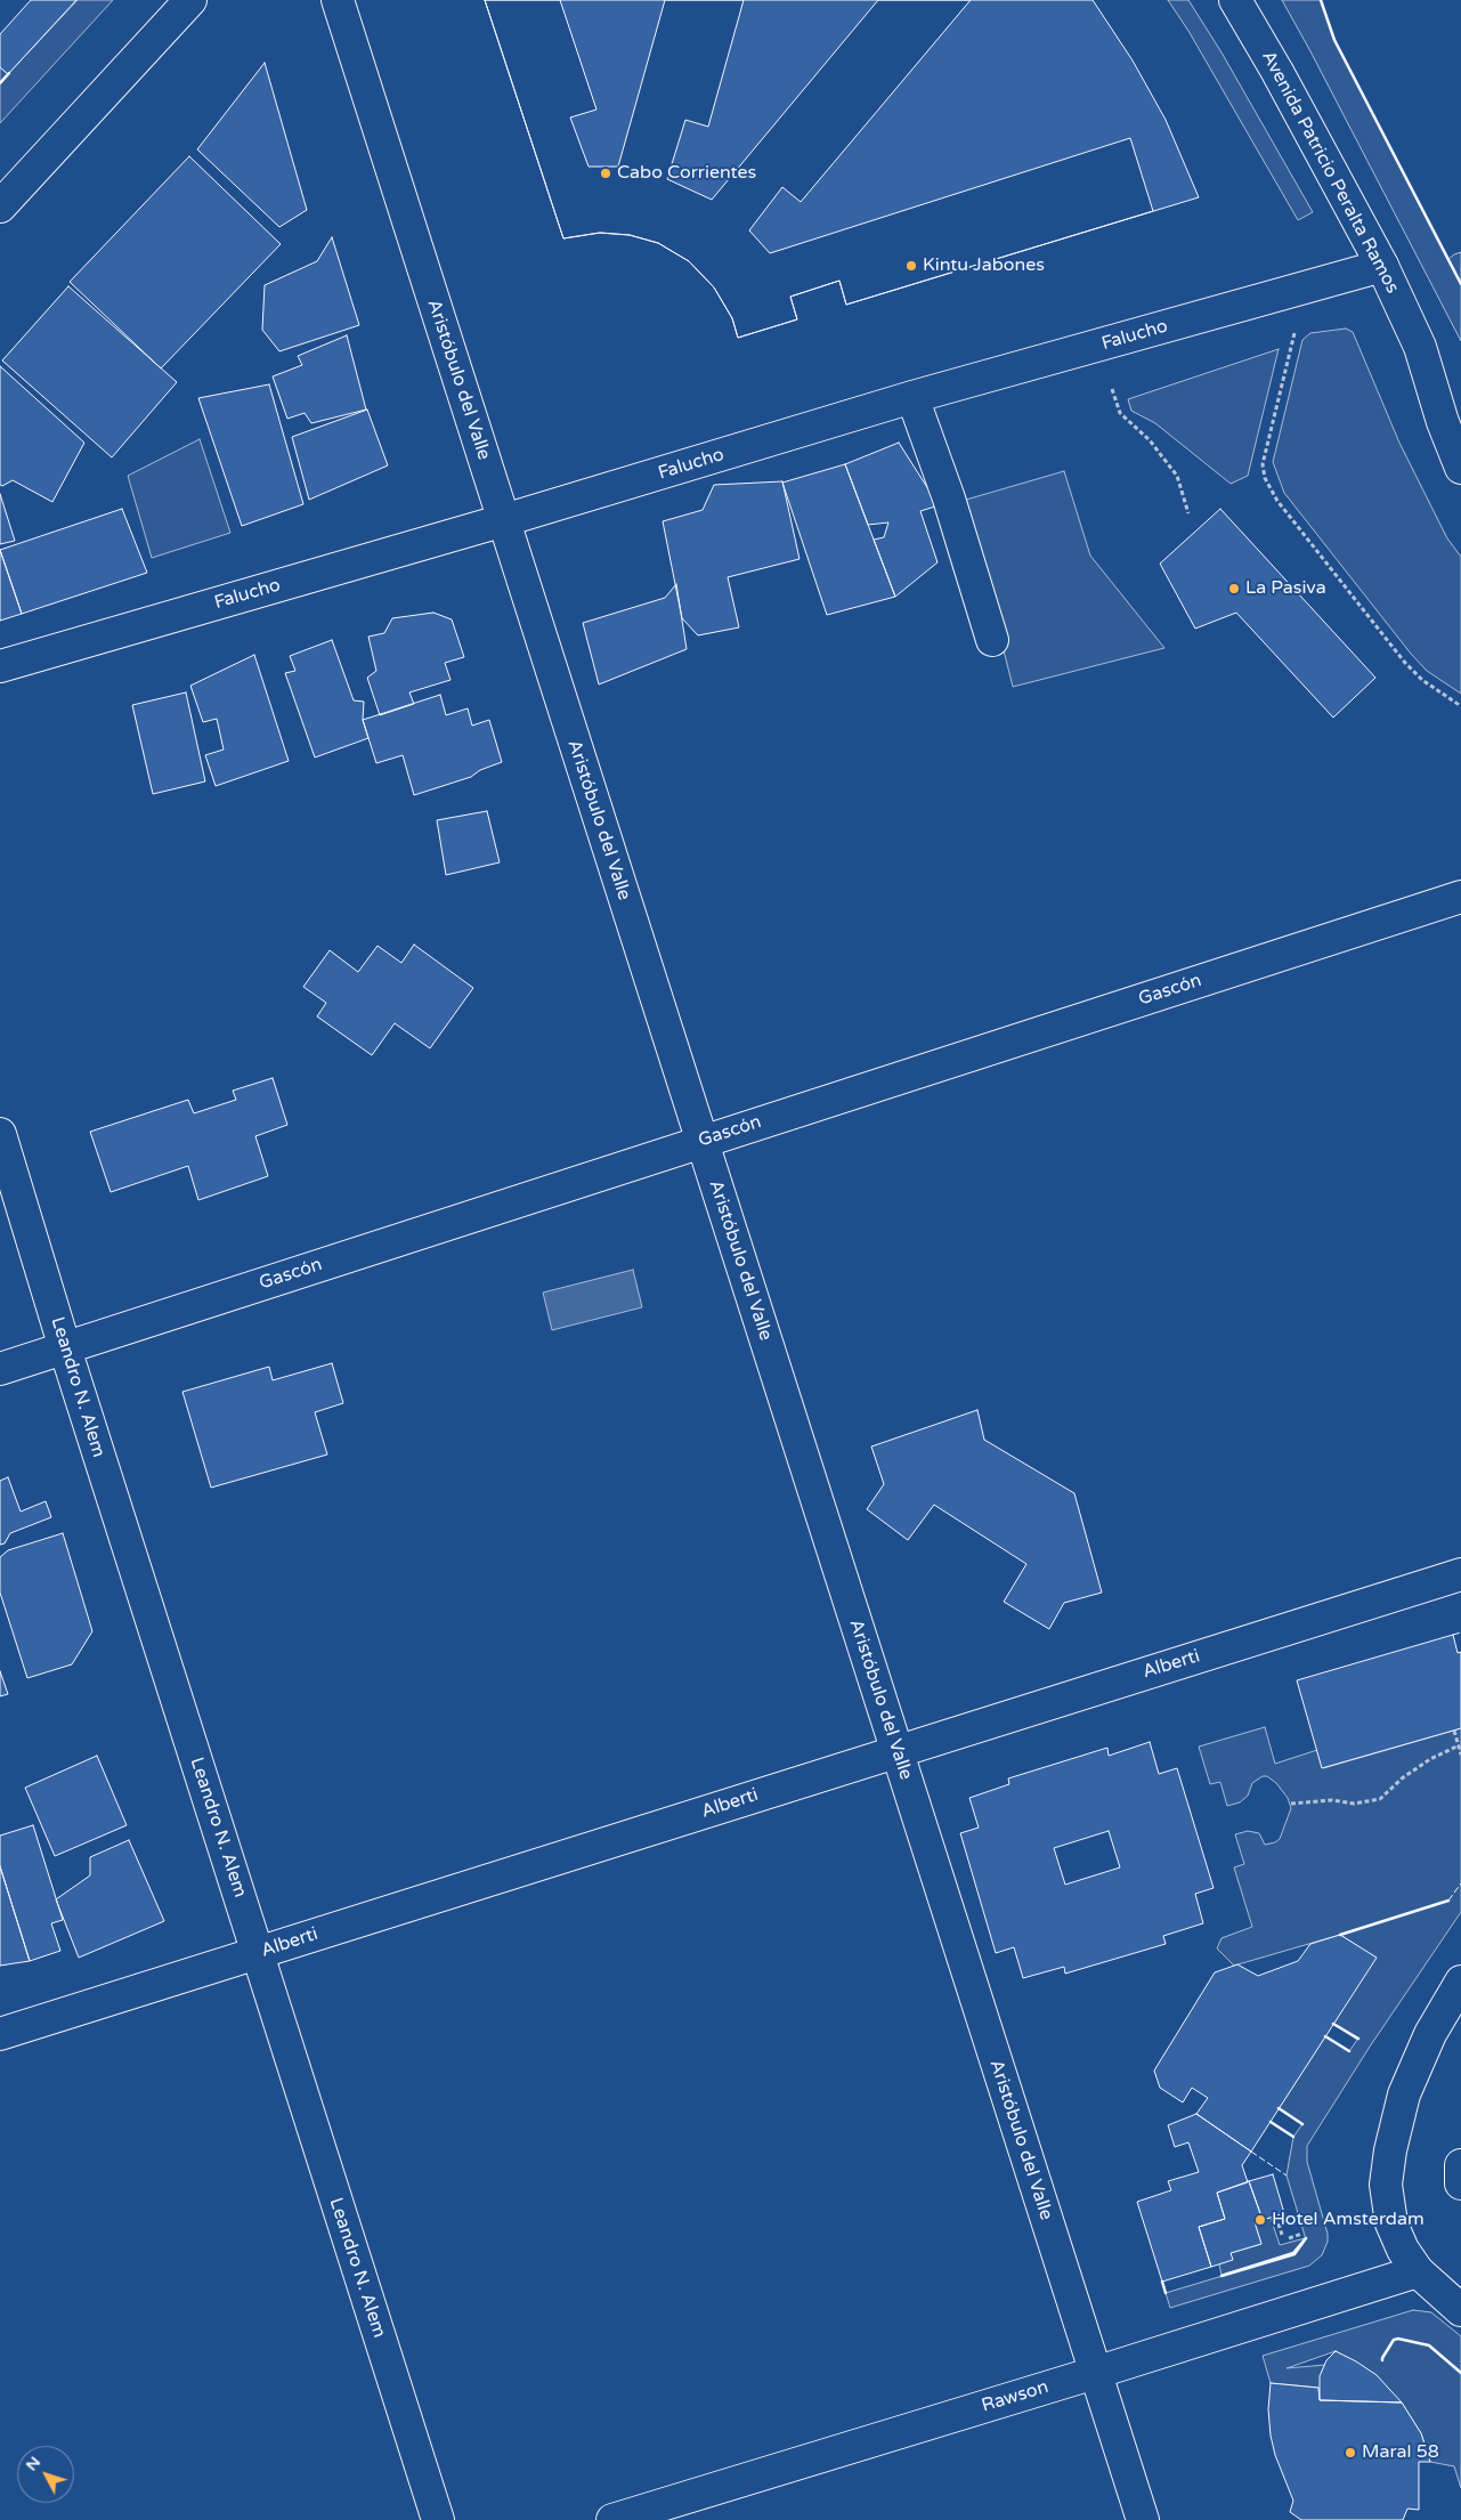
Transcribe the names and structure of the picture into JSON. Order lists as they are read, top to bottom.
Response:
{
  "streets": {
    "street": [
      "Avenida Patricio Peralta Ramos",
      "Falucho",
      "Aristóbulo del Valle",
      "Gascón",
      "Leandro N. Alem",
      "Alberti",
      "Rawson"
    ]
  },
  "crossings": [
    ["Avenida Patricio Peralta Ramos", "Falucho"],
    ["Falucho", "Aristóbulo del Valle"],
    ["Aristóbulo del Valle", "Gascón"],
    ["Aristóbulo del Valle", "Alberti"],
    ["Aristóbulo del Valle", "Rawson"],
    ["Gascón", "Leandro N. Alem"],
    ["Leandro N. Alem", "Alberti"]
  ],
  "places": [
    "Cabo Corrientes",
    "Kintu Jabones",
    "La Pasiva",
    "Hotel Amsterdam",
    "Maral 58"
  ],
  "north": "top left"
}
